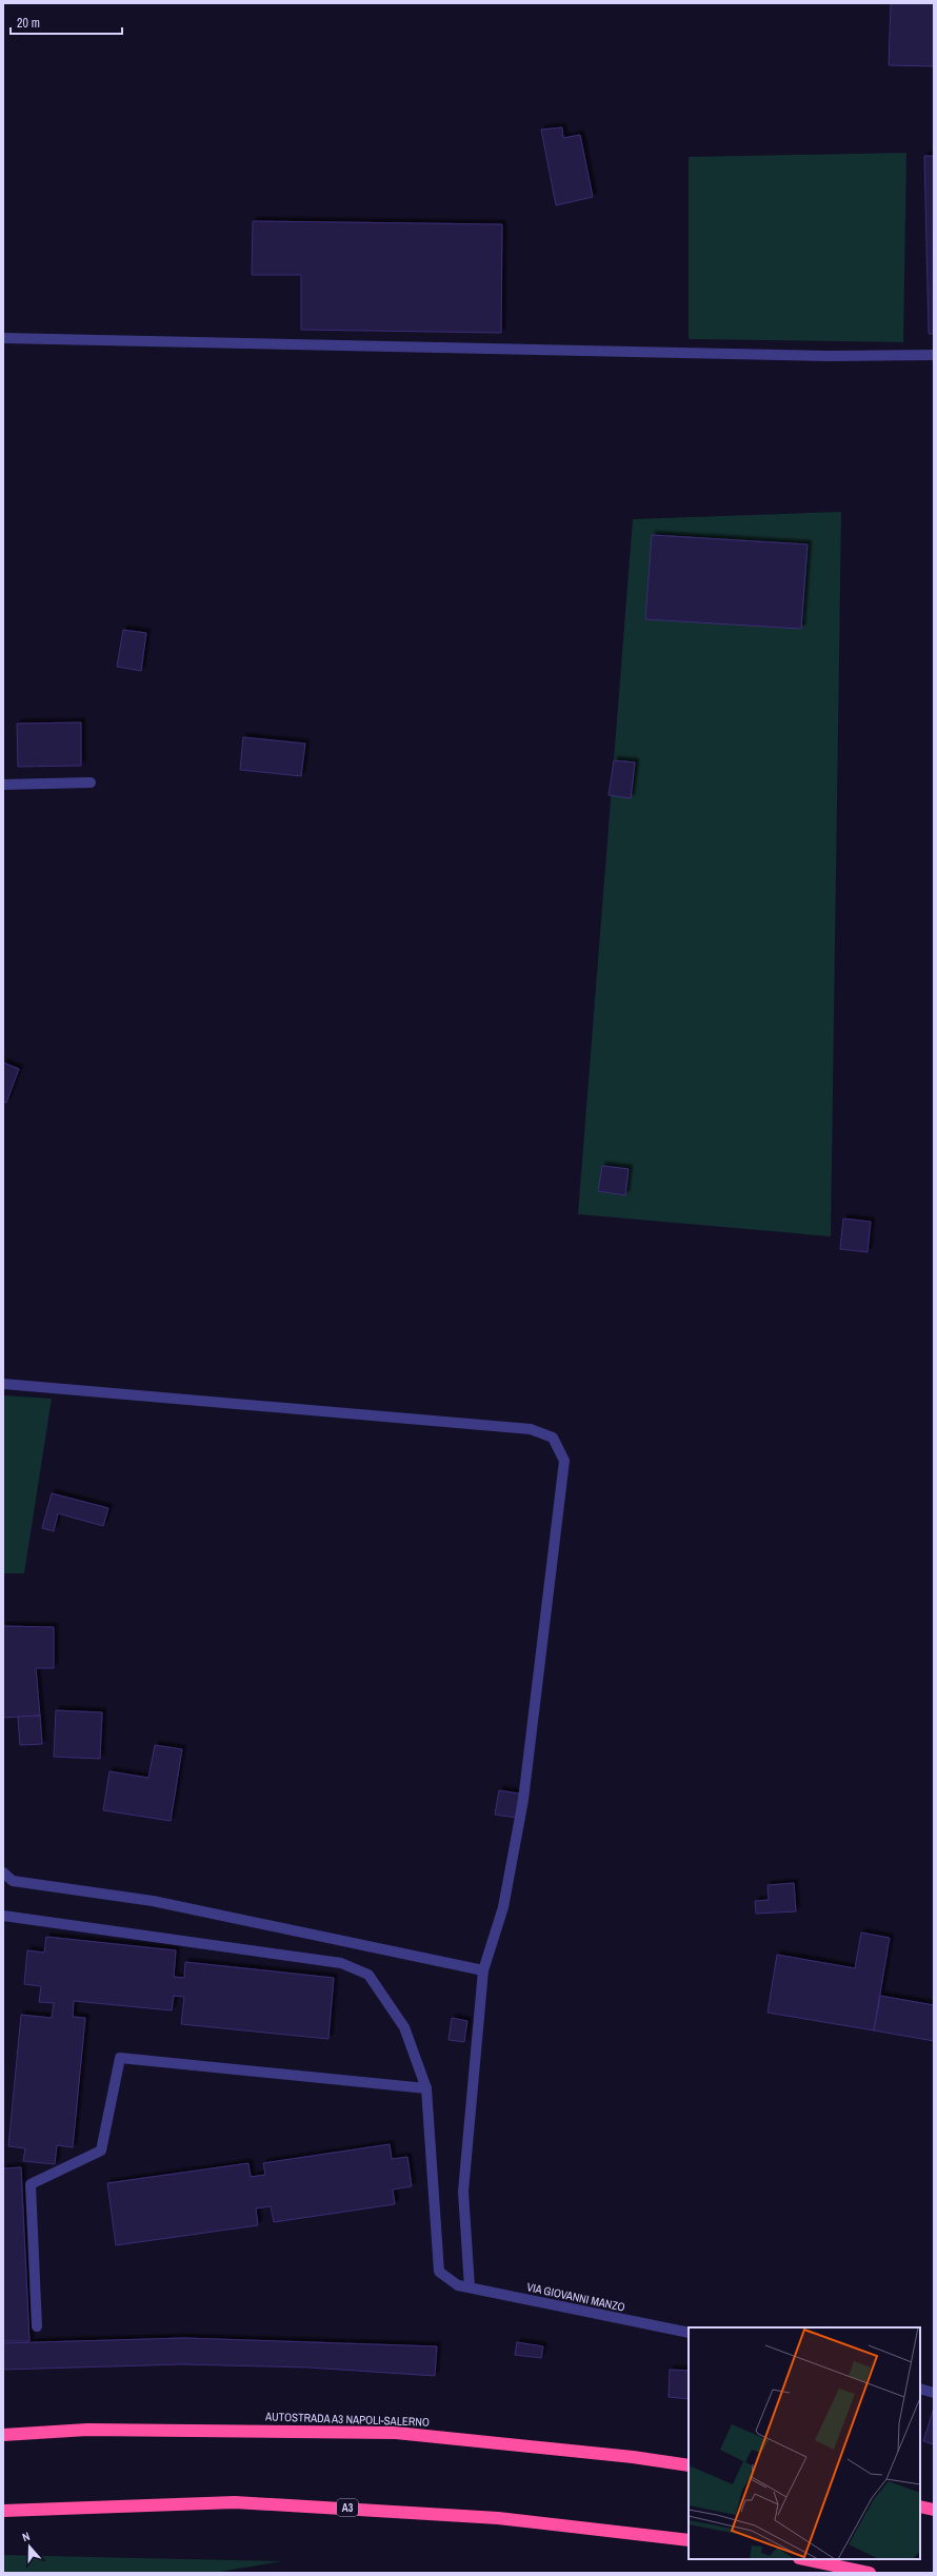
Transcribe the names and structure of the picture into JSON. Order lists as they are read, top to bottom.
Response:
{
  "streets": {
    "highway": ["AUTOSTRADA A3 NAPOLI-SALERNO", "A3"],
    "street": ["VIA GIOVANNI MANZO"]
  },
  "scale_bar": "20 m",
  "north": "top"
}
